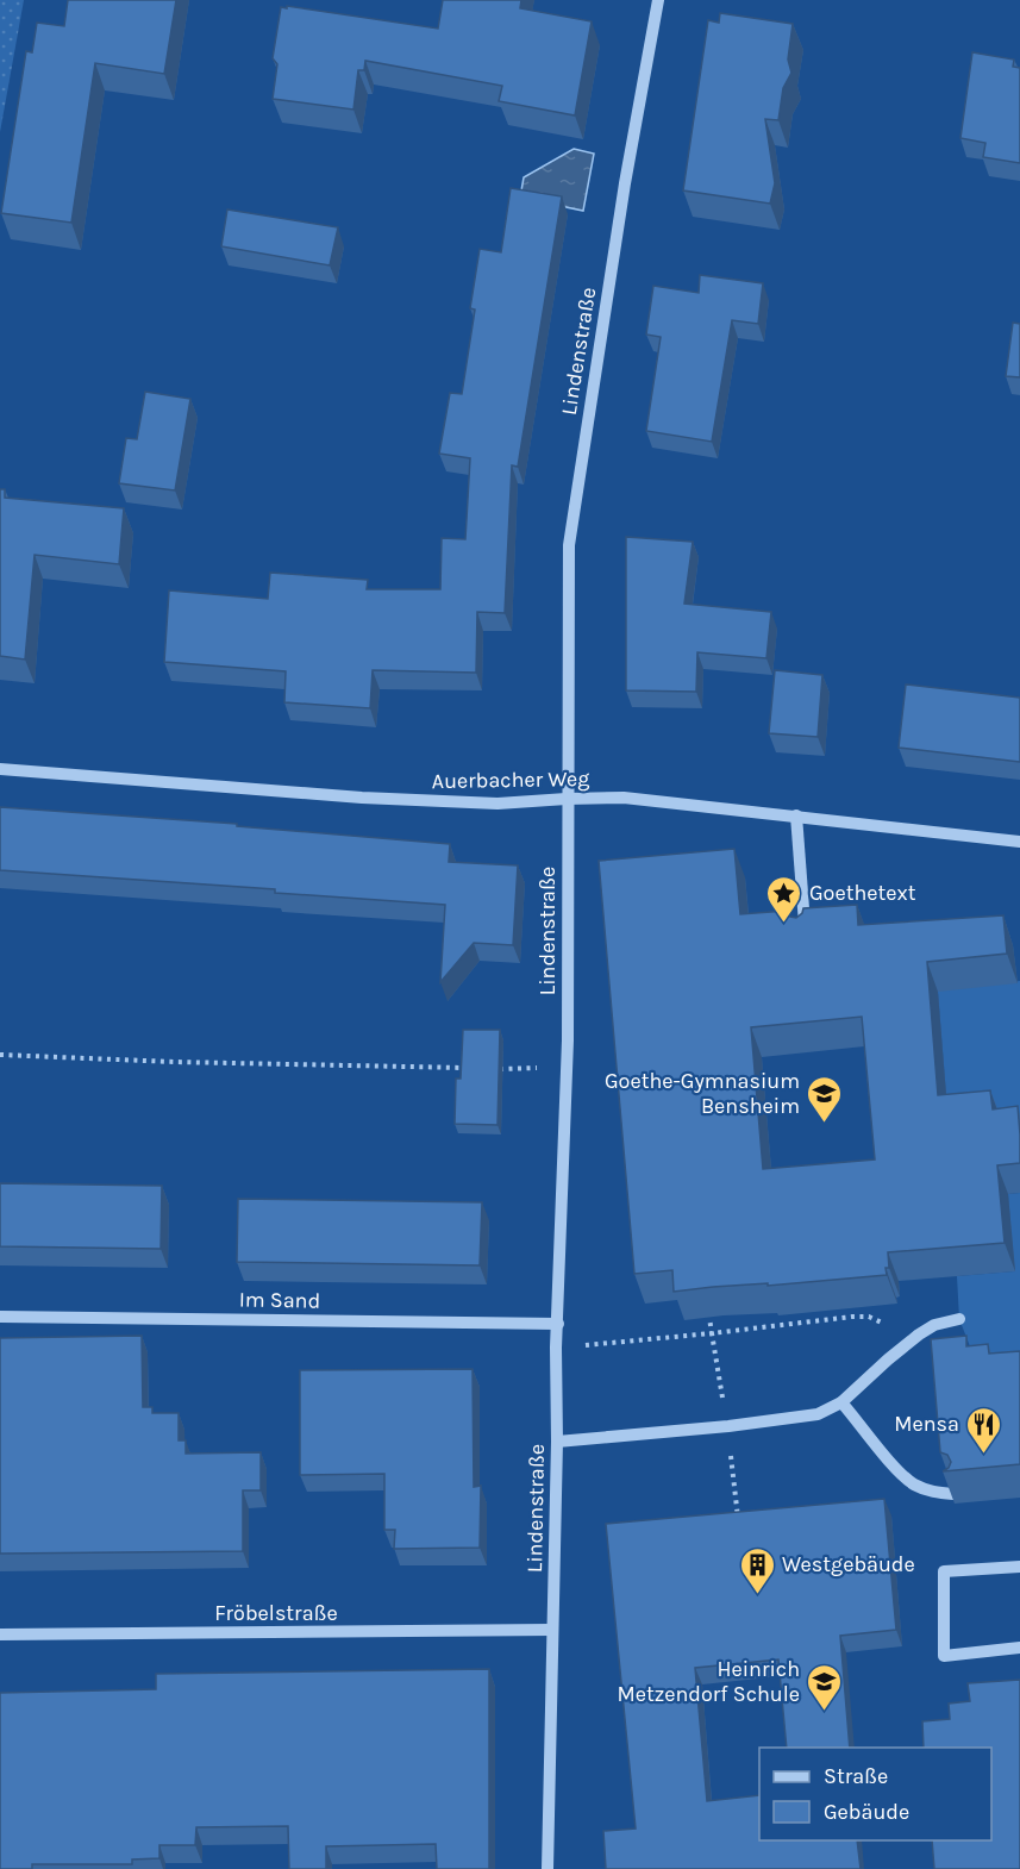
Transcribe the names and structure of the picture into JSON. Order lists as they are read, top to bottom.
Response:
{
  "streets": {
    "street": [
      "Lindenstraße",
      "Auerbacher Weg",
      "Im Sand",
      "Fröbelstraße"
    ]
  },
  "crossings": [
    ["Lindenstraße", "Auerbacher Weg"],
    ["Lindenstraße", "Im Sand"],
    ["Lindenstraße", "Fröbelstraße"]
  ],
  "places": {
    "place": ["Goethetext"],
    "school or university": ["Goethe-Gymnasium Bensheim", "Heinrich Metzendorf Schule"],
    "restaurant": ["Mensa"],
    "building": ["Westgebäude"]
  },
  "legend": ["Straße", "Gebäude"]
}
